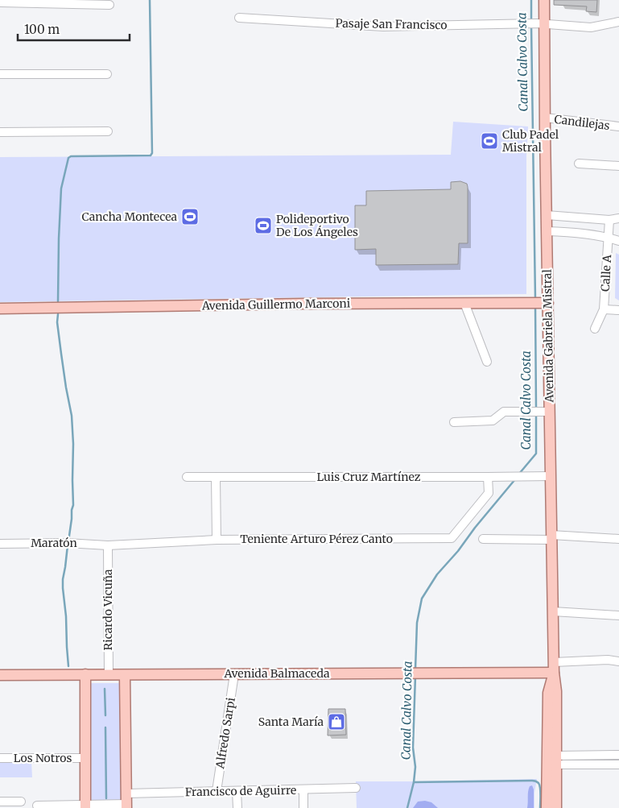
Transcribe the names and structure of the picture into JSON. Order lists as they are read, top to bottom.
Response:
{
  "streets": {
    "main road": ["Avenida Guillermo Marconi", "Avenida Gabriela Mistral", "Avenida Balmaceda"],
    "street": [
      "Pasaje San Francisco",
      "Candilejas",
      "Calle A",
      "Luis Cruz Martínez",
      "Teniente Arturo Pérez Canto",
      "Maratón",
      "Ricardo Vicuña",
      "Alfredo Sarpi",
      "Los Notros",
      "Francisco de Aguirre"
    ]
  },
  "crossings": [
    ["Pasaje San Francisco", "Avenida Gabriela Mistral"],
    ["Candilejas", "Avenida Gabriela Mistral"],
    ["Calle A", "Avenida Gabriela Mistral"],
    ["Avenida Guillermo Marconi", "Avenida Gabriela Mistral"],
    ["Avenida Gabriela Mistral", "Luis Cruz Martínez"],
    ["Avenida Gabriela Mistral", "Avenida Balmaceda"],
    ["Luis Cruz Martínez", "Teniente Arturo Pérez Canto"],
    ["Teniente Arturo Pérez Canto", "Maratón"],
    ["Teniente Arturo Pérez Canto", "Ricardo Vicuña"],
    ["Maratón", "Ricardo Vicuña"],
    ["Ricardo Vicuña", "Avenida Balmaceda"],
    ["Avenida Balmaceda", "Alfredo Sarpi"],
    ["Alfredo Sarpi", "Francisco de Aguirre"]
  ],
  "water": ["Canal Calvo Costa"],
  "places": {
    "sports": ["Club Padel Mistral", "Cancha Montecea", "Polideportivo De Los Ángeles"],
    "shop": ["Santa María"]
  },
  "scale_bar": "100 m"
}
